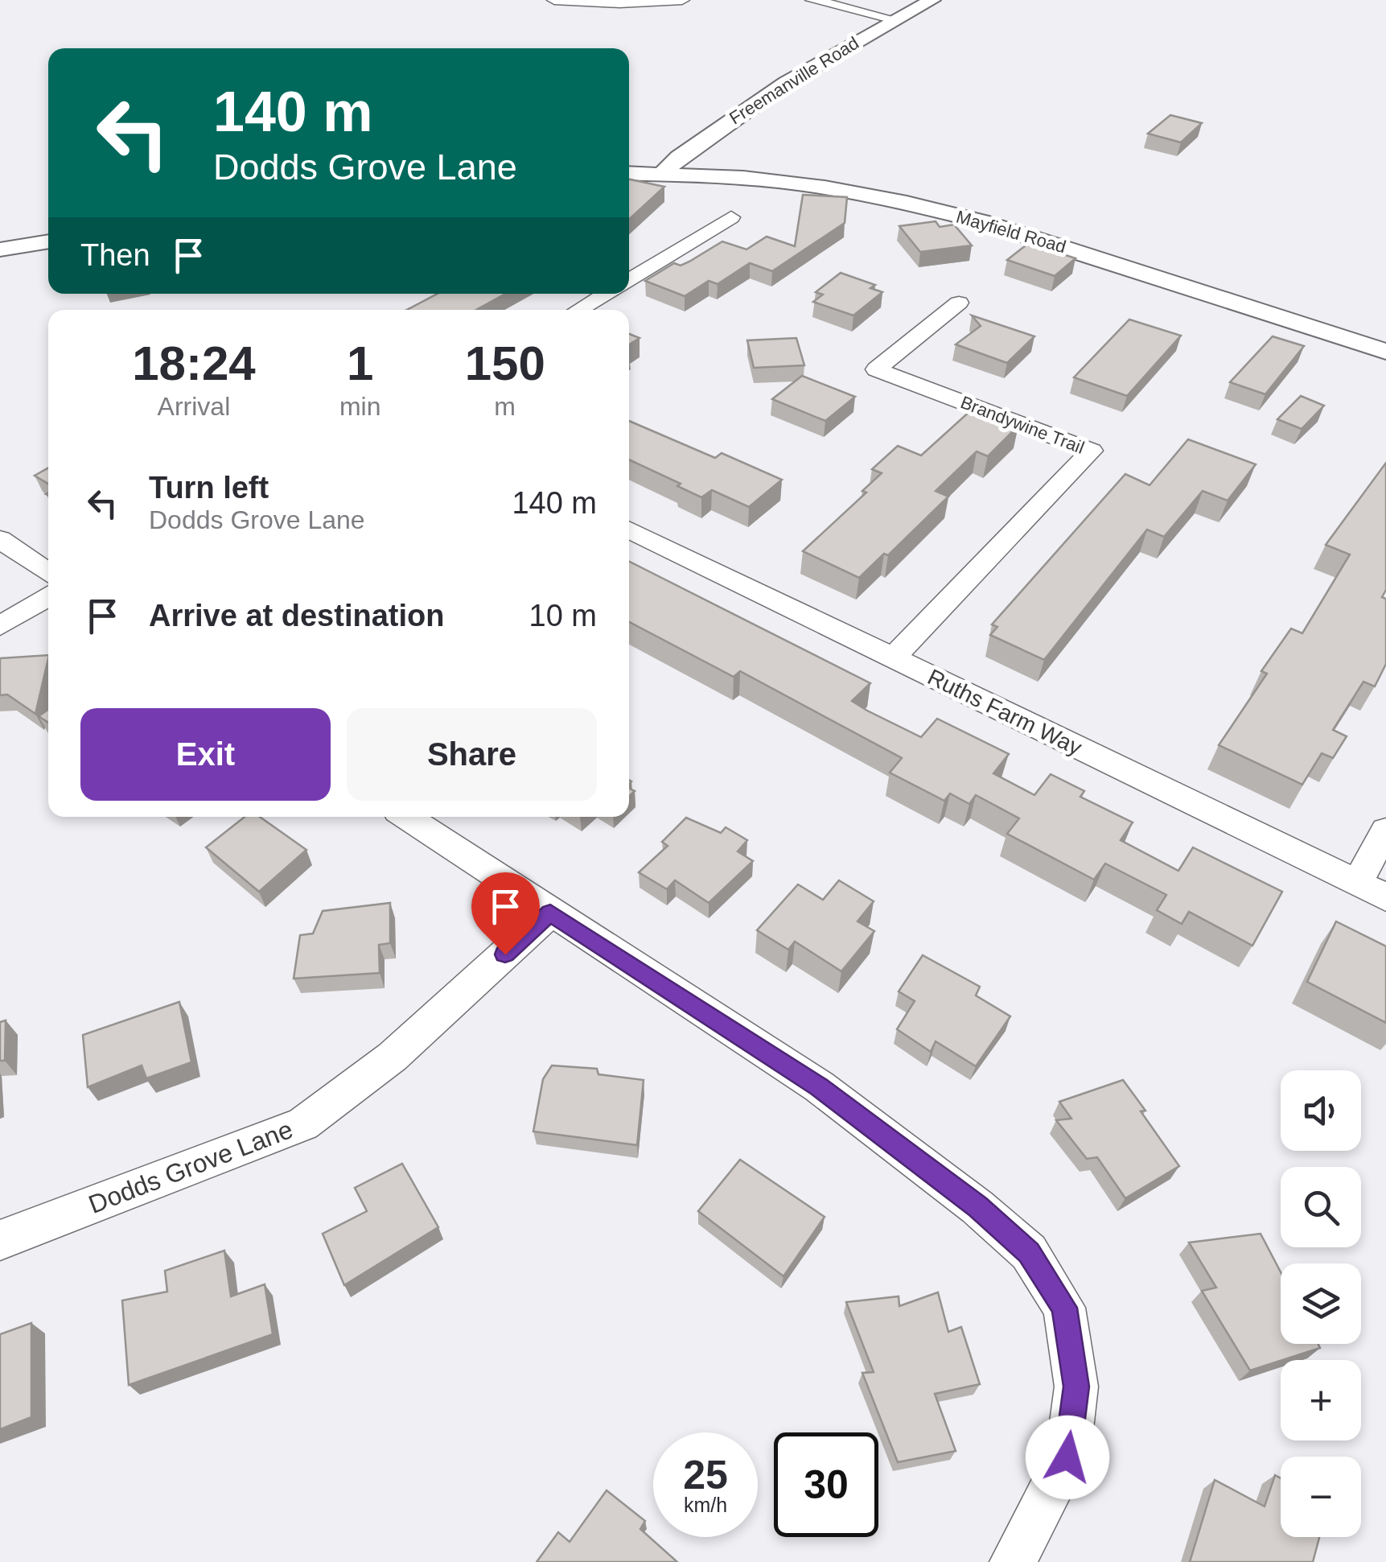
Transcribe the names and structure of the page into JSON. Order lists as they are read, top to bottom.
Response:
{
  "streets": {
    "street": [
      "Freemanville Road",
      "Mayfield Road",
      "Brandywine Trail",
      "Ruths Farm Way",
      "Dodds Grove Lane"
    ]
  },
  "crossings": [
    ["Freemanville Road", "Mayfield Road"],
    ["Brandywine Trail", "Ruths Farm Way"]
  ],
  "page": {
    "turn": ["140 m", "Dodds Grove Lane"],
    "then": "Then",
    "eta": [
      "18:24",
      "Arrival",
      "1",
      "min",
      "150",
      "m"
    ],
    "list": [
      {
        "name": "Turn left",
        "note": "Dodds Grove Lane",
        "value": "140 m"
      },
      {
        "name": "Arrive at destination",
        "value": "10 m"
      }
    ],
    "buttons": ["Exit", "Share"],
    "map_buttons": ["+", "−"],
    "speed": "25 km/h",
    "limit": "30"
  }
}
